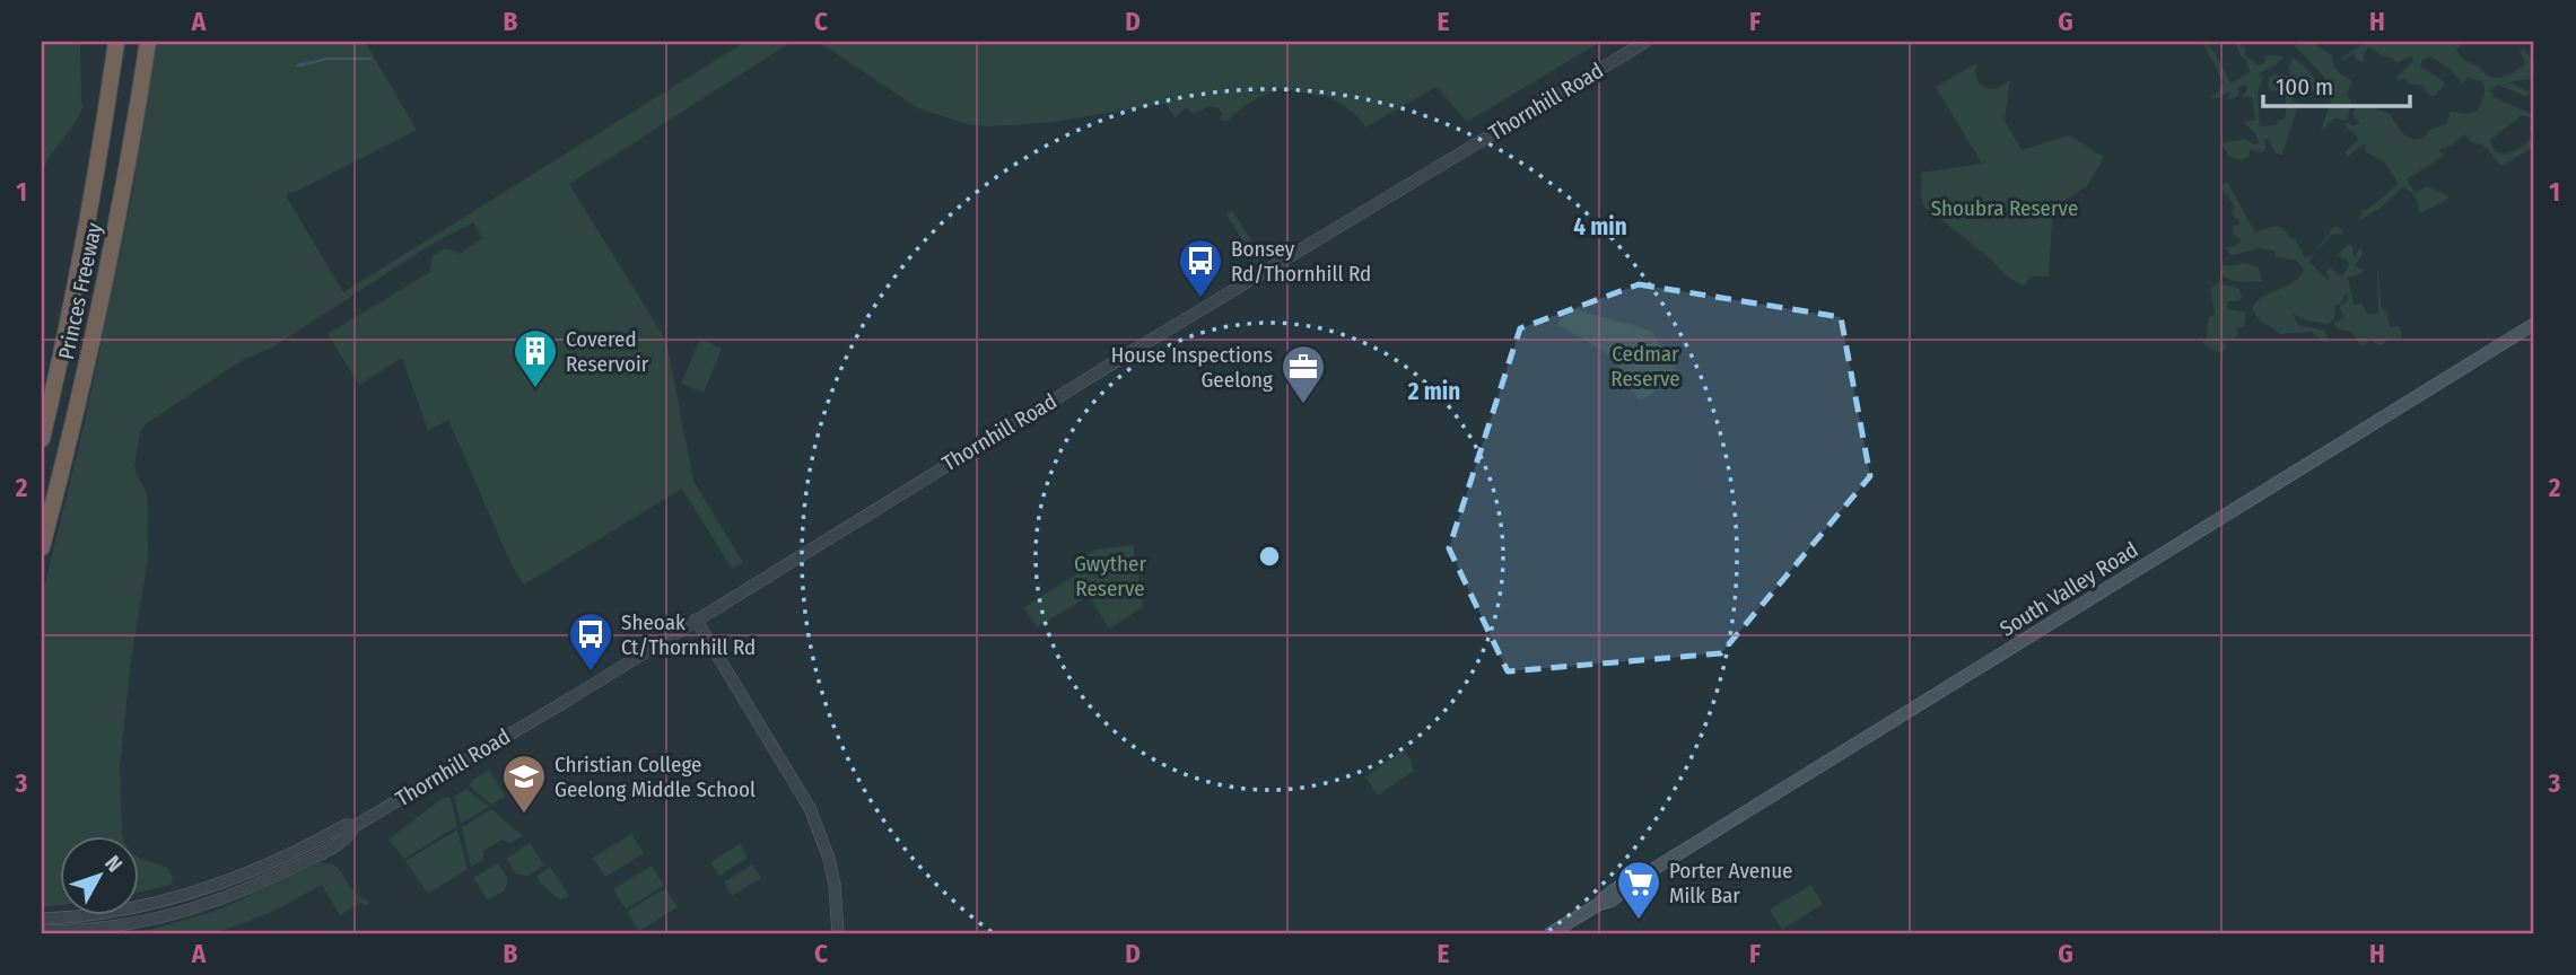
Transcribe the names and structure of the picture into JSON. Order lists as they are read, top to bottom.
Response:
{
  "streets": {
    "highway": ["Princes Freeway"],
    "main road": ["South Valley Road"],
    "street": ["Thornhill Road"]
  },
  "parks": ["Shoubra Reserve", "Cedmar Reserve", "Gwyther Reserve"],
  "places": {
    "bus stop": ["Bonsey Rd/Thornhill Rd", "Sheoak Ct/Thornhill Rd"],
    "building": ["Covered Reservoir"],
    "office": ["House Inspections Geelong"],
    "school or university": ["Christian College Geelong Middle School"],
    "supermarket": ["Porter Avenue Milk Bar"]
  },
  "scale_bar": "100 m",
  "north": "top right",
  "grid": {
    "columns": [
      "A",
      "B",
      "C",
      "D",
      "E",
      "F",
      "G",
      "H"
    ],
    "rows": ["1", "2", "3"]
  },
  "rings": ["4 min", "2 min"]
}
